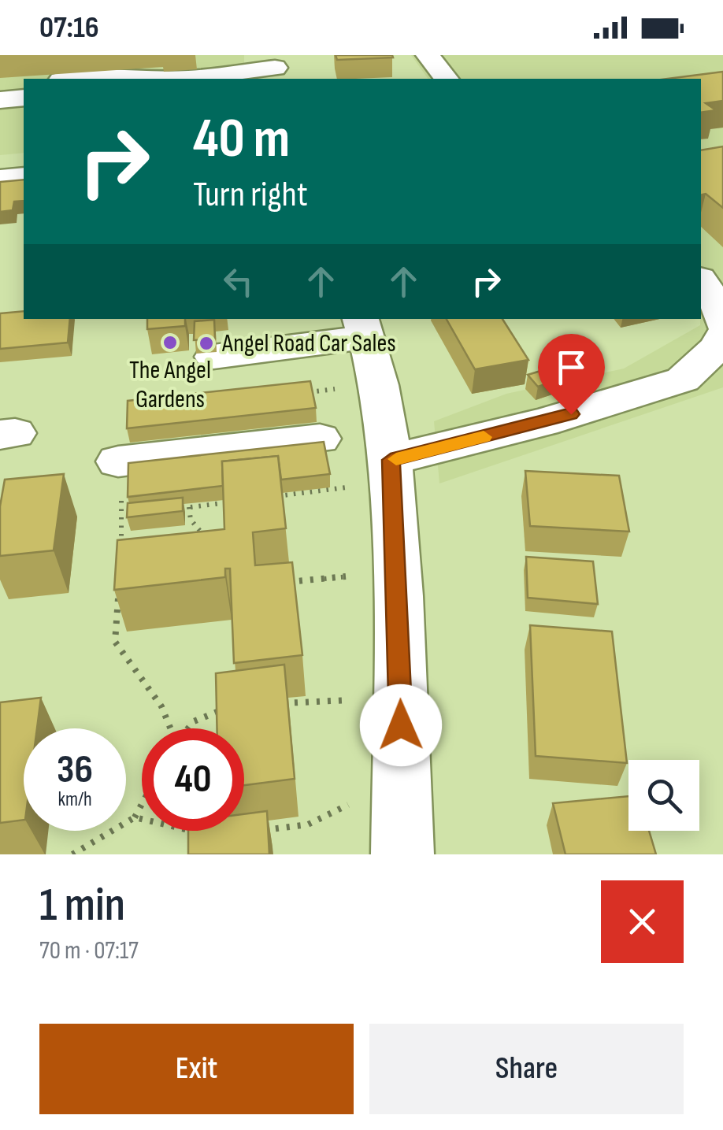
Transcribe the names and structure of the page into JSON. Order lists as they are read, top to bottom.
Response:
{
  "places": ["The Angel Gardens", "Angel Road Car Sales"],
  "page": {
    "status": "07:16",
    "turn": ["40 m", "Turn right"],
    "speed": "36 km/h",
    "limit": "40",
    "heading": ["1 min", "70 m · 07:17"],
    "buttons": ["Exit", "Share"]
  }
}
